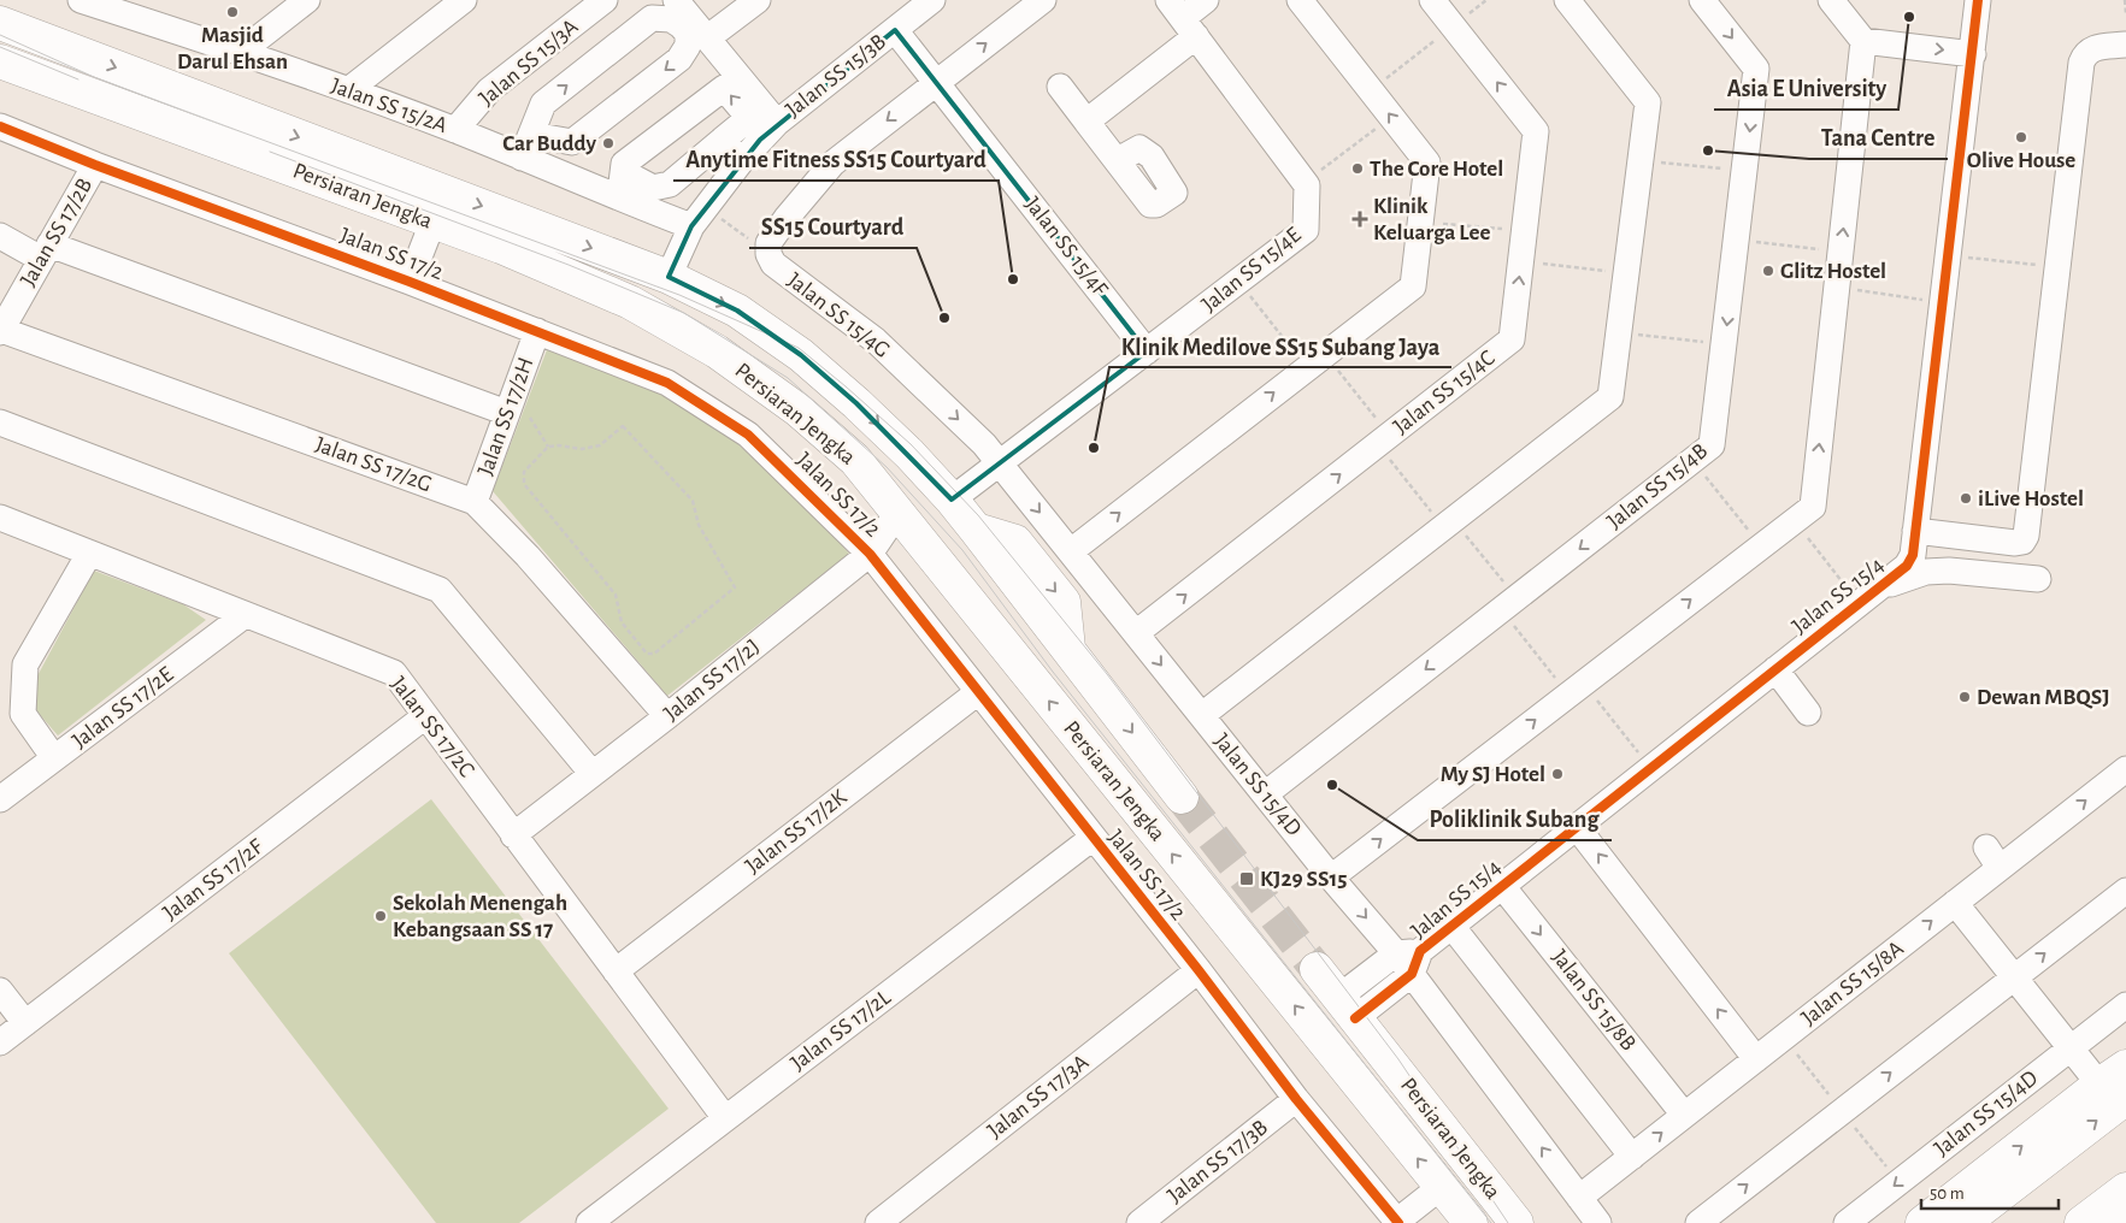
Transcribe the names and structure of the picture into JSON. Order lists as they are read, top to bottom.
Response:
{
  "streets": {
    "main road": ["Persiaran Jengka"],
    "street": [
      "Jalan SS 15/3A",
      "Jalan SS 15/3B",
      "Jalan SS 15/2A",
      "Jalan SS 17/2B",
      "Jalan SS 15/4F",
      "Jalan SS 17/2",
      "Jalan SS 15/4E",
      "Jalan SS 15/4G",
      "Jalan SS 15/4C",
      "Jalan SS 17/2H",
      "Jalan SS 17/2G",
      "Jalan SS 15/4B",
      "Jalan SS 15/4",
      "Jalan SS 17/2J",
      "Jalan SS 17/2E",
      "Jalan SS 17/2C",
      "Jalan SS 15/4D",
      "Jalan SS 17/2K",
      "Jalan SS 17/2F",
      "Jalan SS 15/8A",
      "Jalan SS 15/8B",
      "Jalan SS 17/2L",
      "Jalan SS 17/3A",
      "Jalan SS 17/3B"
    ]
  },
  "crossings": [
    ["Jalan SS 15/3A", "Jalan SS 15/2A"],
    ["Jalan SS 15/3B", "Jalan SS 15/2A"],
    ["Jalan SS 15/3B", "Persiaran Jengka"],
    ["Jalan SS 15/3B", "Jalan SS 15/4F"],
    ["Persiaran Jengka", "Jalan SS 17/2"],
    ["Persiaran Jengka", "Jalan SS 15/4E"],
    ["Persiaran Jengka", "Jalan SS 15/4"],
    ["Persiaran Jengka", "Jalan SS 17/2J"],
    ["Jalan SS 17/2B", "Jalan SS 17/2"],
    ["Jalan SS 17/2B", "Jalan SS 17/2G"],
    ["Jalan SS 15/4F", "Jalan SS 15/4E"],
    ["Jalan SS 15/4F", "Jalan SS 15/4G"],
    ["Jalan SS 17/2", "Jalan SS 17/2H"],
    ["Jalan SS 17/2", "Jalan SS 17/2J"],
    ["Jalan SS 17/2", "Jalan SS 17/2K"],
    ["Jalan SS 17/2", "Jalan SS 17/2L"],
    ["Jalan SS 17/2", "Jalan SS 17/3A"],
    ["Jalan SS 17/2", "Jalan SS 17/3B"],
    ["Jalan SS 15/4E", "Jalan SS 15/4G"],
    ["Jalan SS 15/4E", "Jalan SS 15/4D"],
    ["Jalan SS 15/4G", "Jalan SS 15/4D"],
    ["Jalan SS 15/4C", "Jalan SS 15/4D"],
    ["Jalan SS 17/2H", "Jalan SS 17/2G"],
    ["Jalan SS 17/2G", "Jalan SS 17/2J"],
    ["Jalan SS 15/4B", "Jalan SS 15/4D"],
    ["Jalan SS 15/4", "Jalan SS 15/4D"],
    ["Jalan SS 15/4", "Jalan SS 15/8B"],
    ["Jalan SS 17/2J", "Jalan SS 17/2C"],
    ["Jalan SS 17/2E", "Jalan SS 17/2C"],
    ["Jalan SS 17/2C", "Jalan SS 17/2K"],
    ["Jalan SS 17/2C", "Jalan SS 17/2F"],
    ["Jalan SS 17/2C", "Jalan SS 17/2L"],
    ["Jalan SS 15/4D", "Jalan SS 15/8A"],
    ["Jalan SS 15/8A", "Jalan SS 15/8B"]
  ],
  "places": {
    "other": [
      "Masjid Darul Ehsan",
      "Asia E University",
      "Olive House",
      "Car Buddy",
      "Tana Centre",
      "The Core Hotel",
      "Glitz Hostel",
      "Anytime Fitness SS15 Courtyard",
      "SS15 Courtyard",
      "Klinik Medilove SS15 Subang Jaya",
      "iLive Hostel",
      "Dewan MBQSJ",
      "My SJ Hotel",
      "Poliklinik Subang",
      "Sekolah Menengah Kebangsaan SS 17"
    ],
    "health": ["Klinik Keluarga Lee"],
    "transit": ["KJ29 SS15"]
  },
  "scale_bar": "50 m"
}
